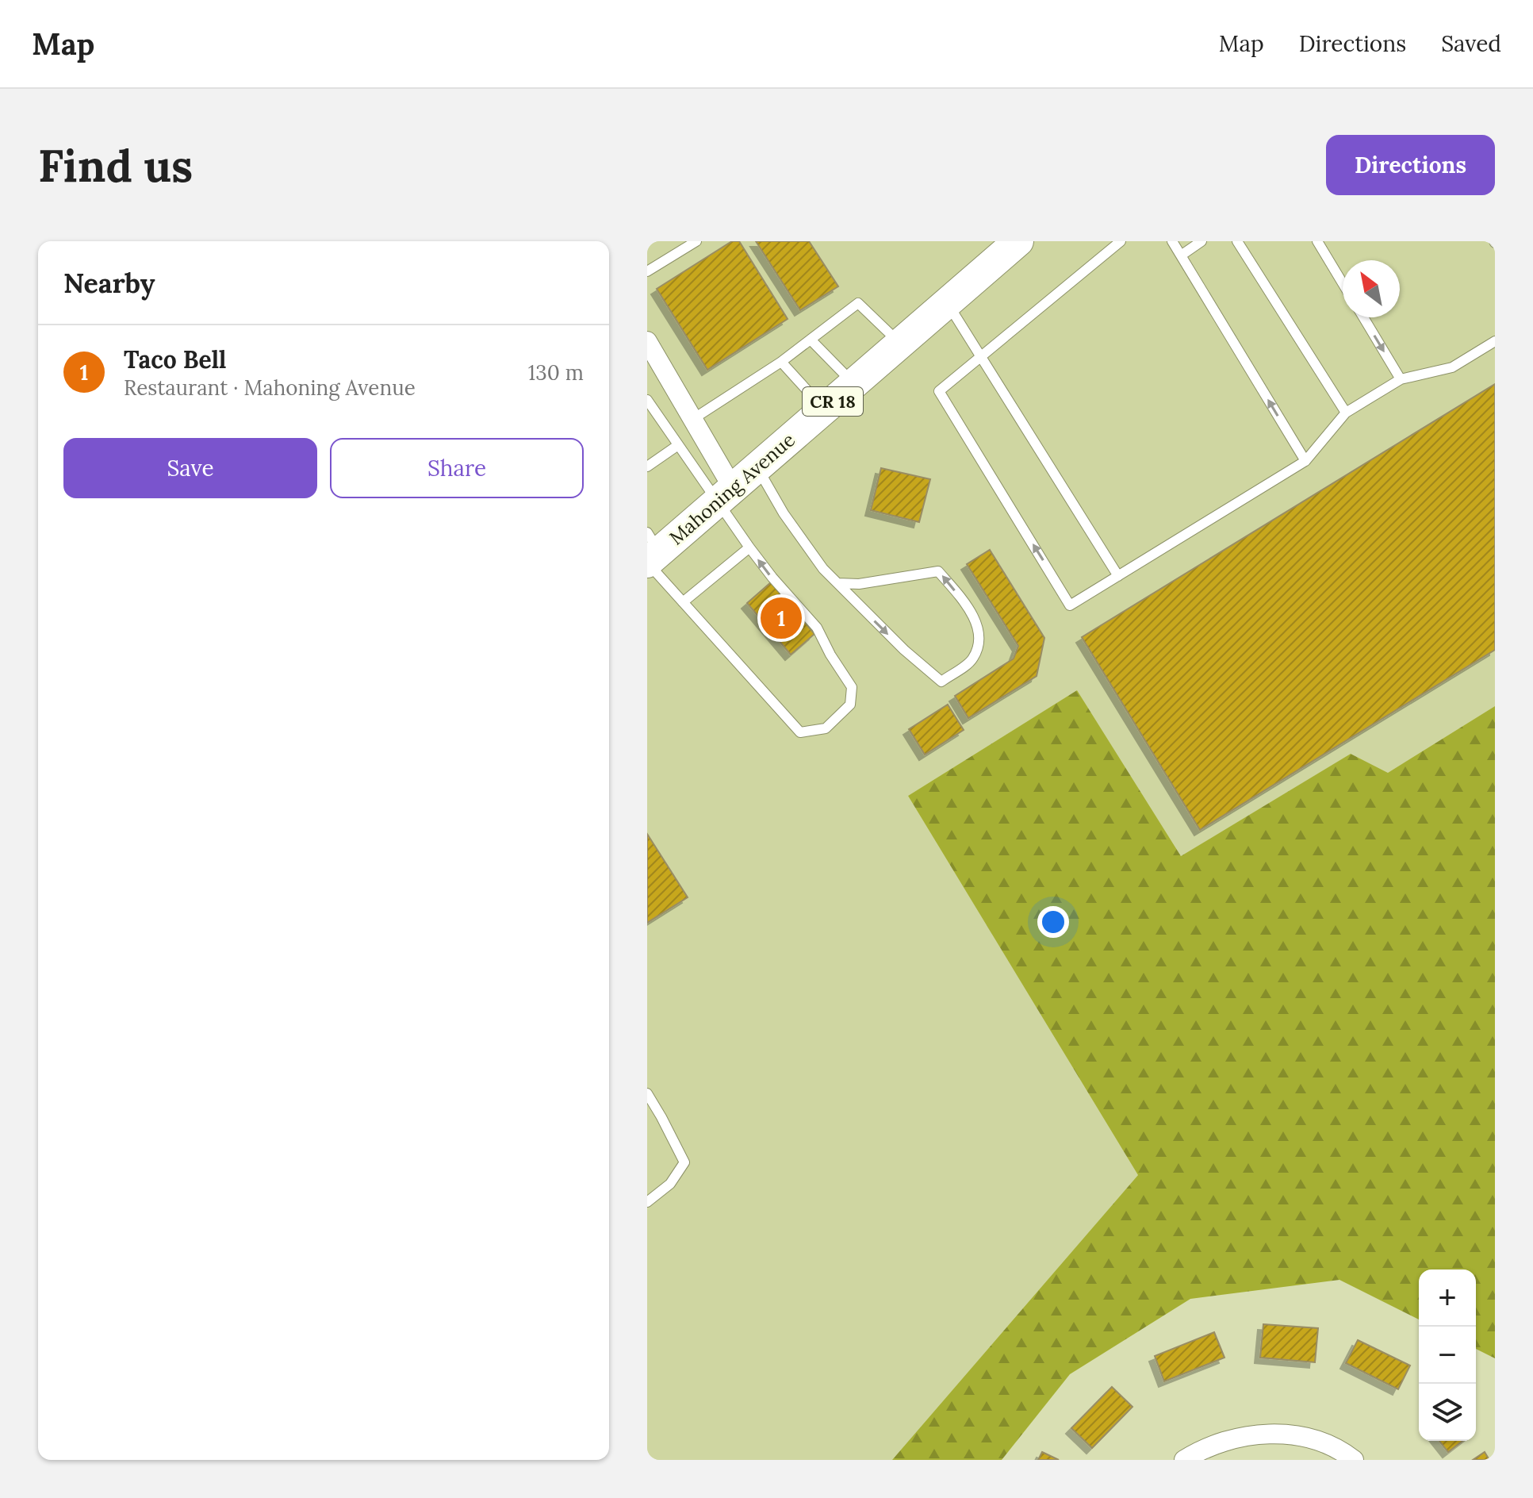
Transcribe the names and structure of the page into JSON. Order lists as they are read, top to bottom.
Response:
{
  "streets": {
    "main road": ["CR 18", "Mahoning Avenue"]
  },
  "north": "top left",
  "page": {
    "header": "Map",
    "nav": ["Map", "Directions", "Saved"],
    "buttons": [
      "Directions",
      ["Save", "Share"]
    ],
    "title": "Find us",
    "heading": "Nearby",
    "list": [
      {
        "mark": "1",
        "name": "Taco Bell",
        "note": "Restaurant · Mahoning Avenue",
        "value": "130 m"
      }
    ],
    "pins": "1",
    "map_buttons": ["+", "−"]
  }
}
